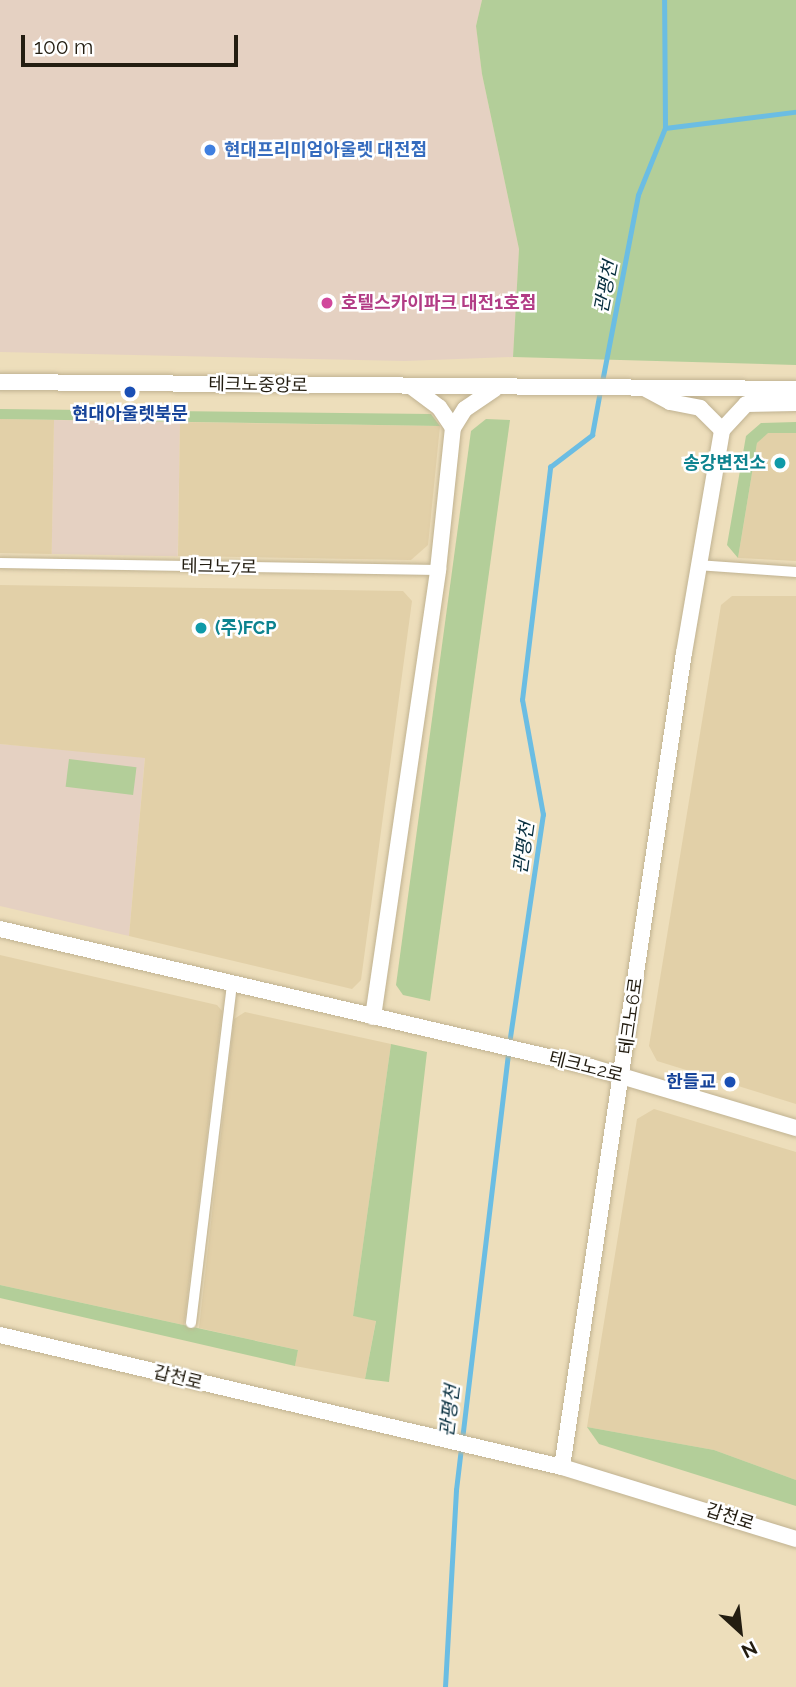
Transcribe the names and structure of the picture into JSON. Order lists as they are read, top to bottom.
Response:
{
  "streets": {
    "main road": [
      "테크노중앙로",
      "테크노6로",
      "테크노2로",
      "갑천로"
    ],
    "street": ["테크노7로"]
  },
  "crossings": [
    ["테크노6로", "테크노2로"],
    ["테크노6로", "갑천로"]
  ],
  "water": ["관평천"],
  "places": [
    "현대프리미엄아울렛 대전점",
    "호텔스카이파크 대전1호점",
    "현대아울렛북문",
    "송강변전소",
    "(주)FCP",
    "한들교"
  ],
  "scale_bar": "100 m",
  "north": "bottom right"
}
